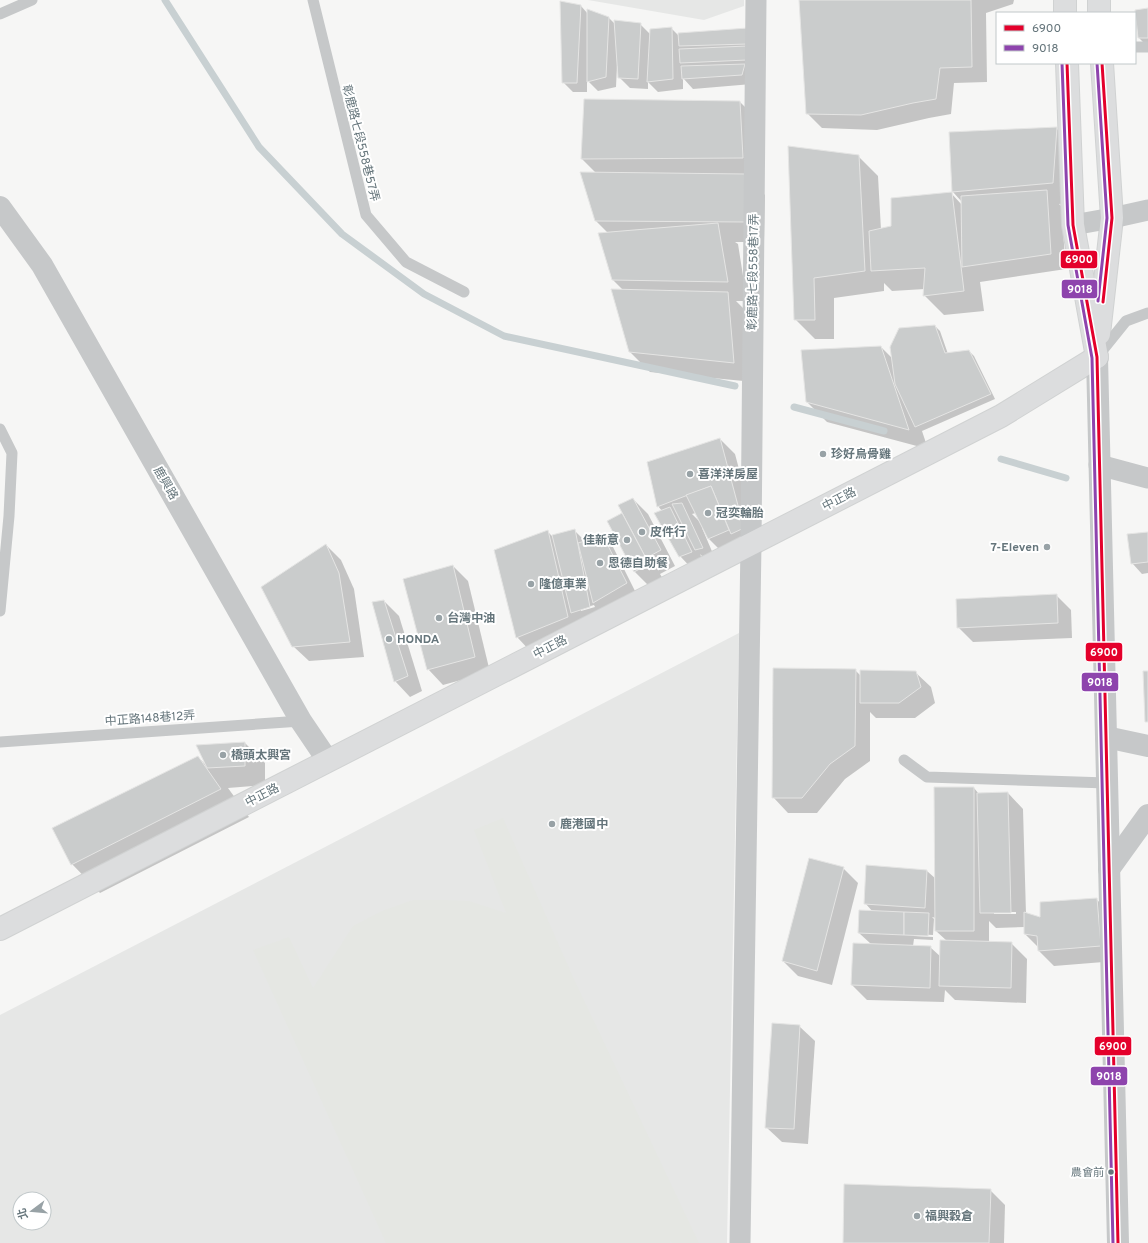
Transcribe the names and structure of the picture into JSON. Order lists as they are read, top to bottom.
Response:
{
  "streets": {
    "main road": ["中正路"],
    "street": ["彰鹿路七段558巷17弄", "鹿興路"],
    "lane": ["彰鹿路七段558巷57弄", "中正路148巷12弄"]
  },
  "crossings": [
    ["彰鹿路七段558巷17弄", "中正路"],
    ["鹿興路", "中正路"],
    ["鹿興路", "中正路148巷12弄"]
  ],
  "places": [
    "珍好烏骨雞",
    "喜洋洋房屋",
    "冠奕輪胎",
    "皮件行",
    "佳新意",
    "7-Eleven",
    "恩德自助餐",
    "隆億車業",
    "台灣中油",
    "HONDA",
    "橋頭太興宮",
    "鹿港國中",
    "農會前",
    "福興穀倉"
  ],
  "lines": ["transit line 6900", "transit line 9018"],
  "legend": ["6900", "9018"],
  "north": "left"
}
